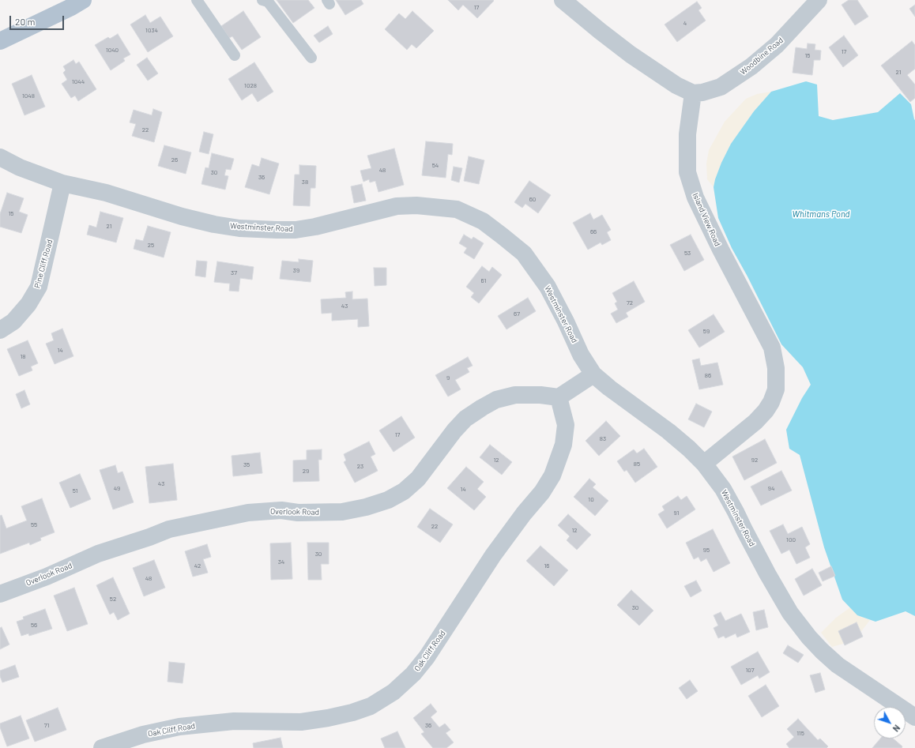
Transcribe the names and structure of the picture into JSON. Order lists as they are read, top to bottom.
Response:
{
  "streets": {
    "street": [
      "Woodbine Road",
      "Island View Road",
      "Westminster Road",
      "Pine Cliff Road",
      "Overlook Road",
      "Oak Cliff Road"
    ]
  },
  "crossings": [
    ["Woodbine Road", "Island View Road"],
    ["Island View Road", "Westminster Road"],
    ["Westminster Road", "Pine Cliff Road"],
    ["Overlook Road", "Oak Cliff Road"]
  ],
  "water": ["Whitmans Pond"],
  "house_numbers": [
    "17",
    "4",
    "1034",
    "1040",
    "17",
    "15",
    "21",
    "1044",
    "1028",
    "1048",
    "22",
    "26",
    "54",
    "48",
    "30",
    "36",
    "38",
    "60",
    "15",
    "21",
    "66",
    "25",
    "53",
    "39",
    "37",
    "61",
    "72",
    "43",
    "67",
    "59",
    "14",
    "18",
    "86",
    "9",
    "17",
    "83",
    "12",
    "92",
    "85",
    "35",
    "23",
    "29",
    "43",
    "49",
    "94",
    "14",
    "51",
    "10",
    "91",
    "55",
    "22",
    "12",
    "100",
    "95",
    "30",
    "34",
    "42",
    "16",
    "48",
    "52",
    "30",
    "56",
    "107",
    "71",
    "36",
    "115"
  ],
  "scale_bar": "20 m",
  "north": "bottom right"
}
